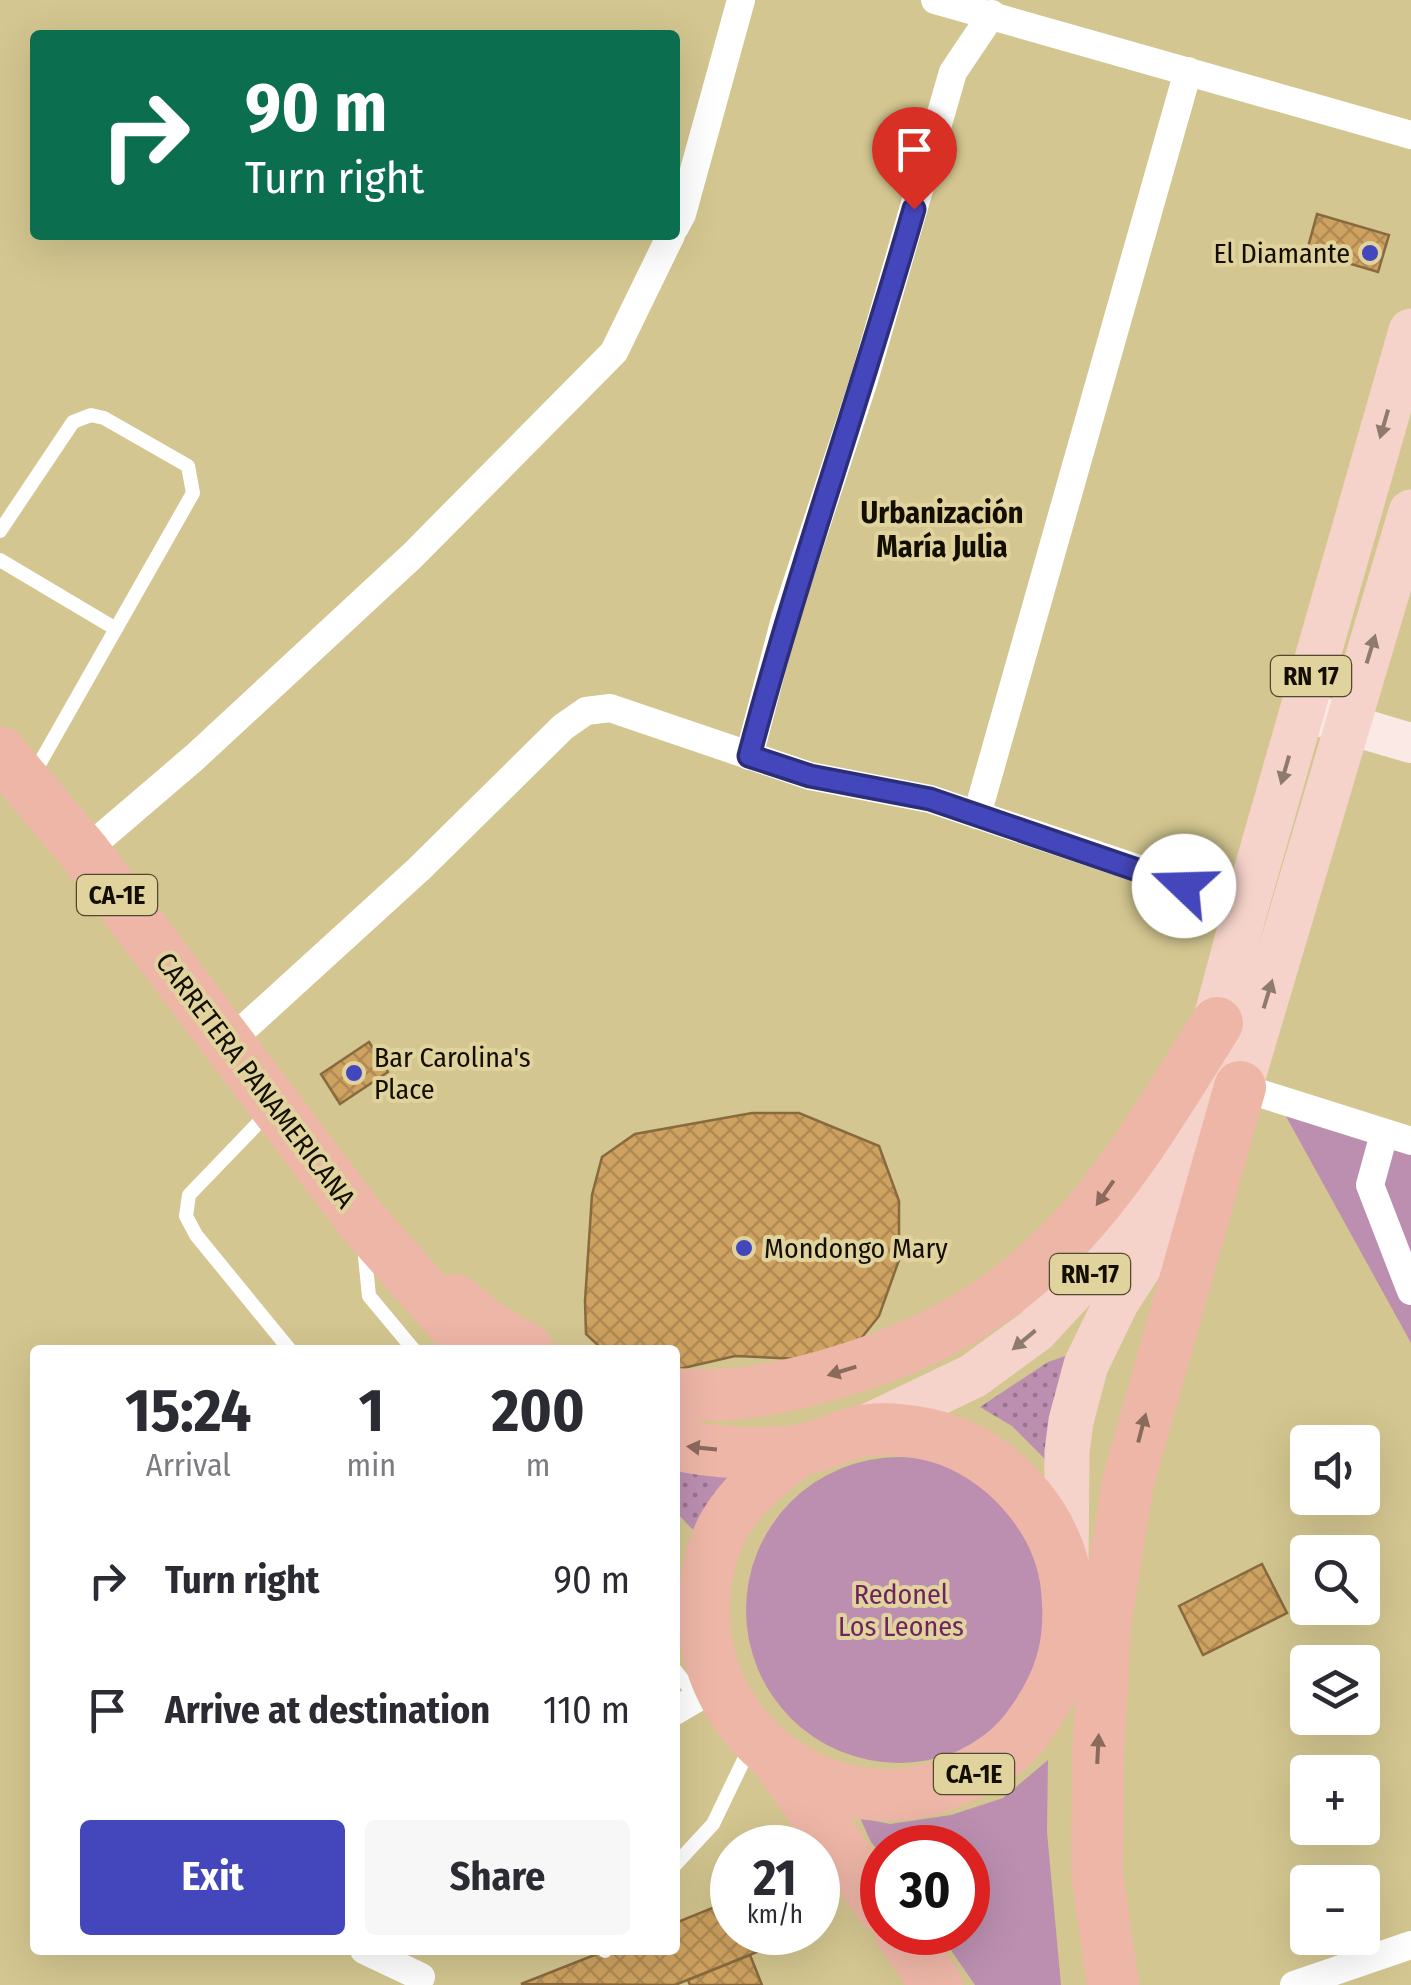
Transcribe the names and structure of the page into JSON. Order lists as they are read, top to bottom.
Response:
{
  "streets": {
    "highway": ["CA-1E", "CARRETERA PANAMERICANA"],
    "main road": ["RN 17", "RN-17"]
  },
  "crossings": [
    ["RN 17", "RN-17"],
    ["CA-1E", "RN-17"]
  ],
  "districts": ["Urbanización María Julia"],
  "parks": ["Redonel Los Leones"],
  "places": ["El Diamante", "Bar Carolina's Place", "Mondongo Mary"],
  "page": {
    "turn": ["90 m", "Turn right"],
    "eta": [
      "15:24",
      "Arrival",
      "1",
      "min",
      "200",
      "m"
    ],
    "map_buttons": ["+", "−"],
    "list": [
      {
        "name": "Turn right",
        "value": "90 m"
      },
      {
        "name": "Arrive at destination",
        "value": "110 m"
      }
    ],
    "buttons": ["Exit", "Share"],
    "speed": "21 km/h",
    "limit": "30"
  }
}
